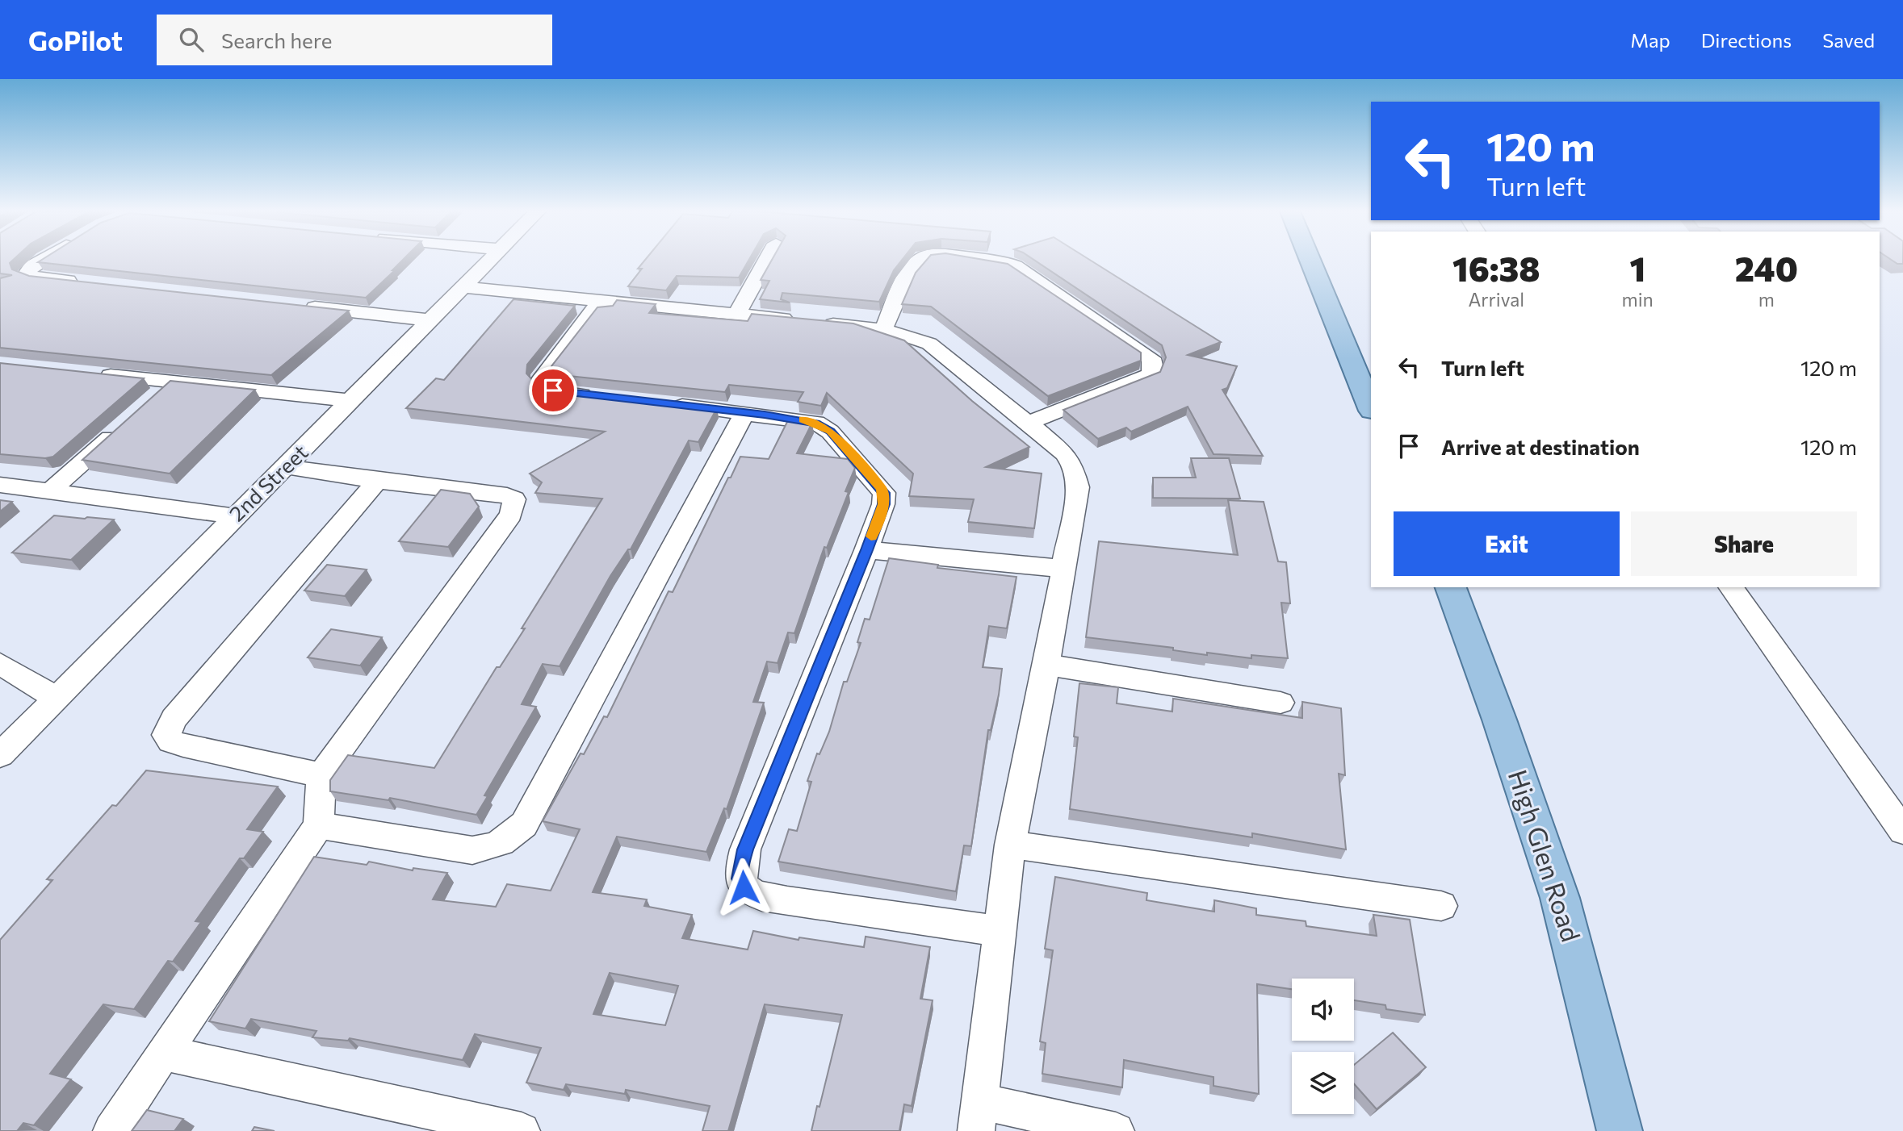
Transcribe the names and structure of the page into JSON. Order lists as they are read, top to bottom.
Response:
{
  "streets": {
    "main road": ["High Glen Road"],
    "street": ["2nd Street"]
  },
  "page": {
    "header": "GoPilot",
    "search": "Search here",
    "nav": ["Map", "Directions", "Saved"],
    "turn": ["120 m", "Turn left"],
    "eta": [
      "16:38",
      "Arrival",
      "1",
      "min",
      "240",
      "m"
    ],
    "list": [
      {
        "name": "Turn left",
        "value": "120 m"
      },
      {
        "name": "Arrive at destination",
        "value": "120 m"
      }
    ],
    "buttons": ["Exit", "Share"]
  }
}
